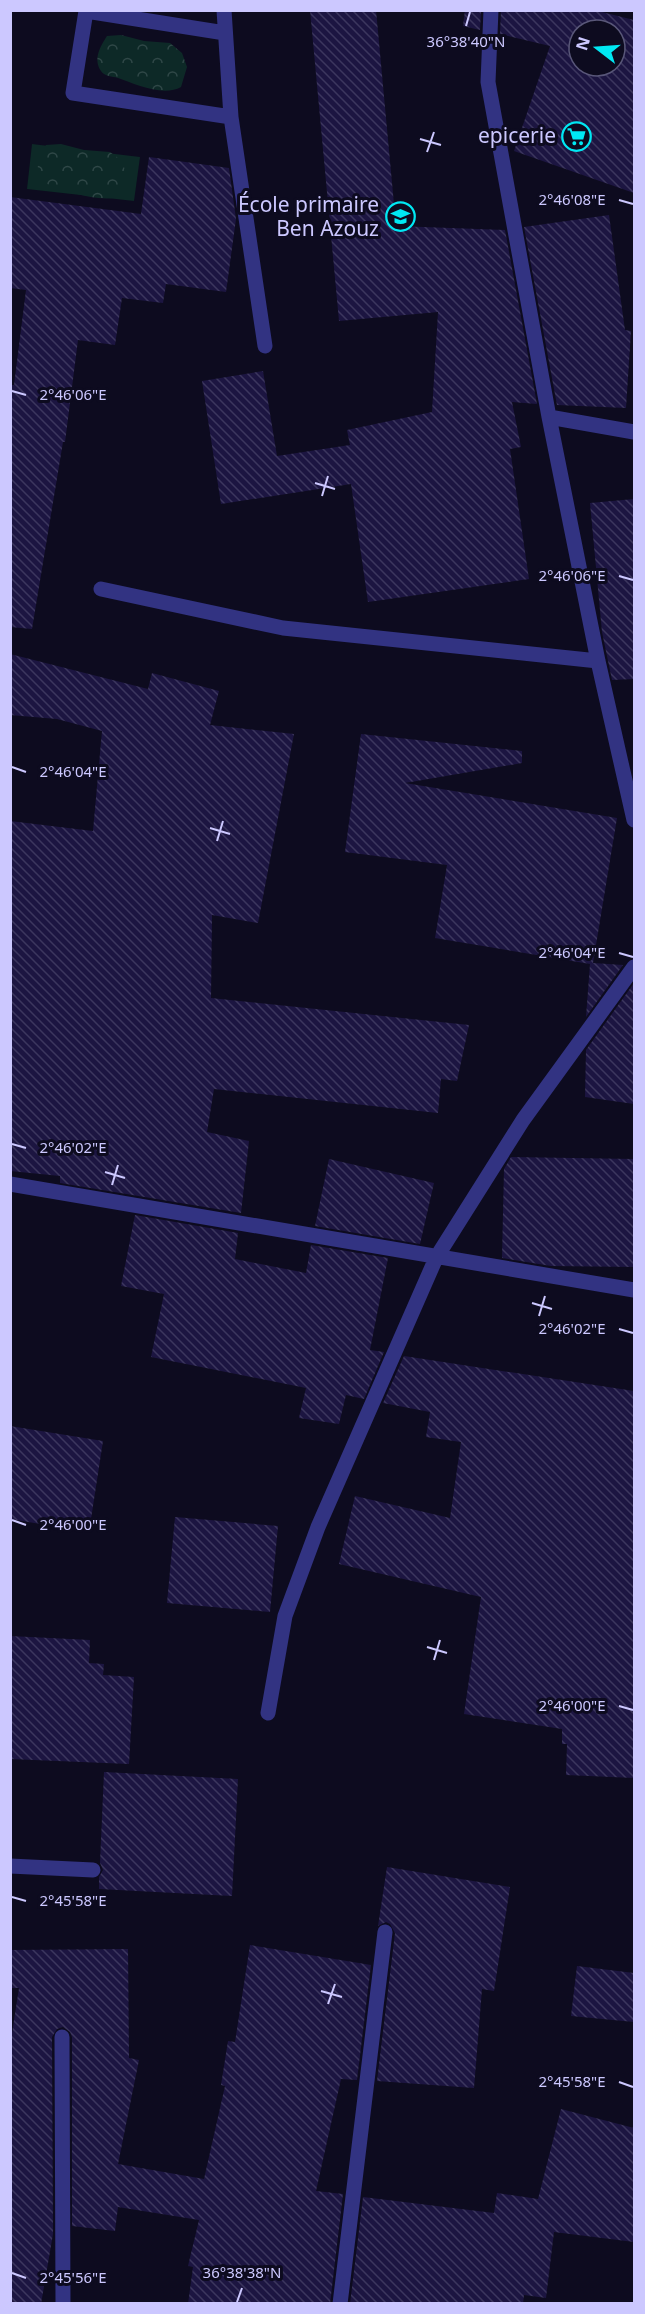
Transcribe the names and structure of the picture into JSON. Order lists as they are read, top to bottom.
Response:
{
  "places": {
    "supermarket": ["epicerie"],
    "school or university": ["École primaire Ben Azouz"]
  },
  "north": "left",
  "coordinates": [
    "36°38'40\"N",
    "2°46'08\"E",
    "2°46'06\"E",
    "2°46'04\"E",
    "2°46'02\"E",
    "2°46'00\"E",
    "2°45'58\"E",
    "36°38'38\"N",
    "2°45'56\"E"
  ]
}
